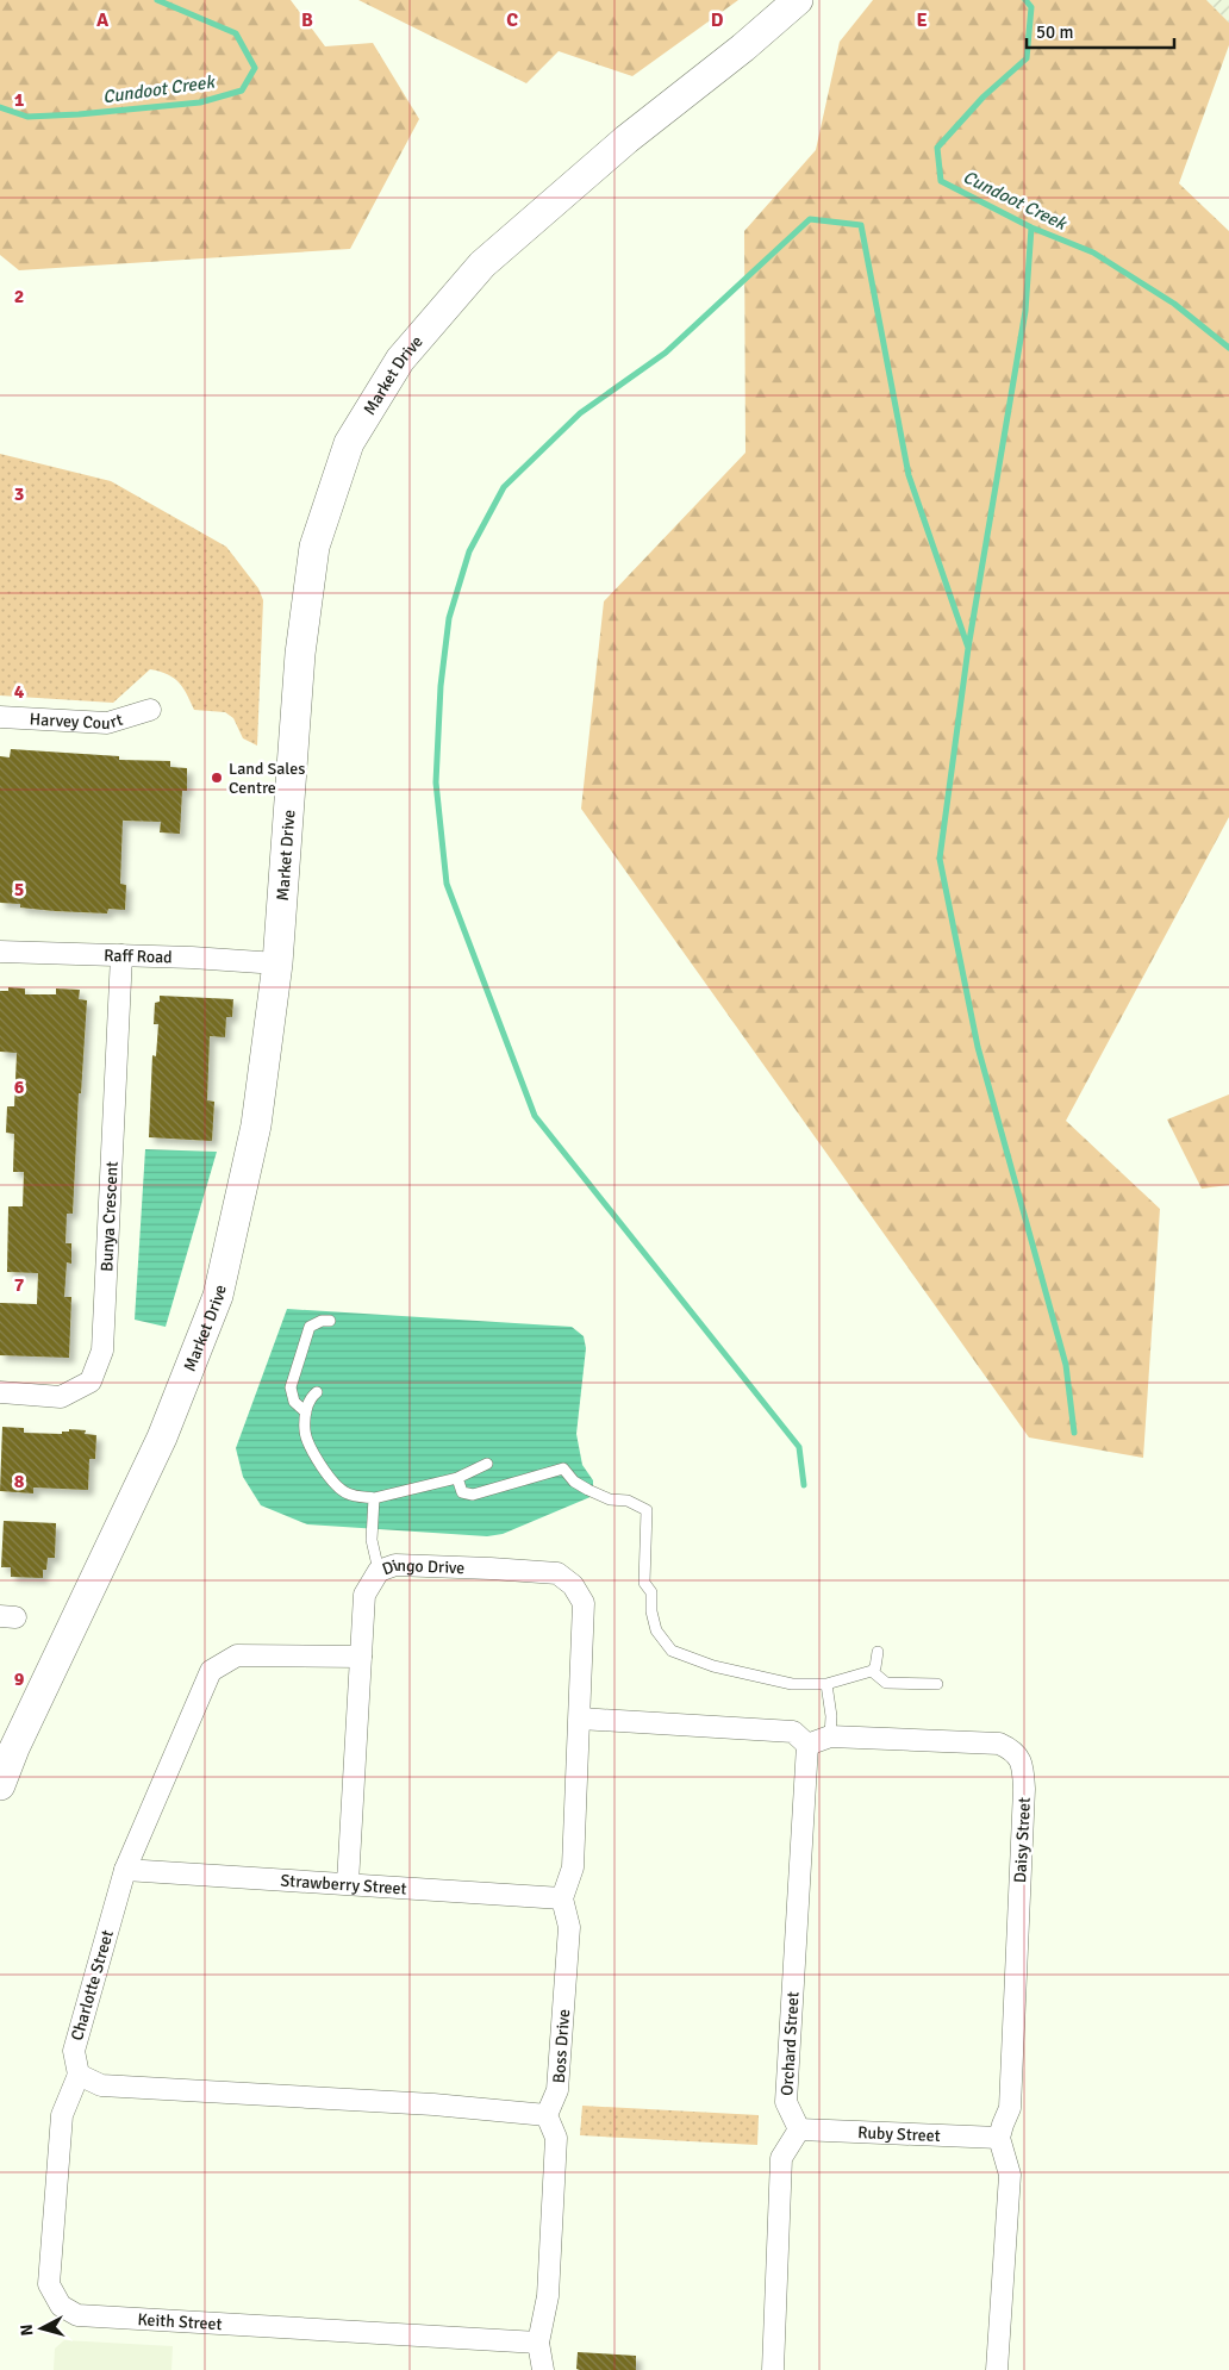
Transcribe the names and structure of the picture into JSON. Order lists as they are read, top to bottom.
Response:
{
  "streets": {
    "street": [
      "Market Drive",
      "Harvey Court",
      "Raff Road",
      "Bunya Crescent",
      "Dingo Drive",
      "Daisy Street",
      "Strawberry Street",
      "Charlotte Street",
      "Orchard Street",
      "Boss Drive",
      "Ruby Street",
      "Keith Street"
    ]
  },
  "crossings": [
    ["Market Drive", "Raff Road"],
    ["Raff Road", "Bunya Crescent"],
    ["Dingo Drive", "Strawberry Street"],
    ["Dingo Drive", "Charlotte Street"],
    ["Daisy Street", "Orchard Street"],
    ["Daisy Street", "Ruby Street"],
    ["Strawberry Street", "Charlotte Street"],
    ["Strawberry Street", "Boss Drive"],
    ["Charlotte Street", "Keith Street"],
    ["Orchard Street", "Ruby Street"]
  ],
  "water": ["Cundoot Creek"],
  "places": ["Land Sales Centre"],
  "scale_bar": "50 m",
  "north": "left",
  "grid": {
    "columns": [
      "A",
      "B",
      "C",
      "D",
      "E"
    ],
    "rows": [
      "1",
      "2",
      "3",
      "4",
      "5",
      "6",
      "7",
      "8",
      "9"
    ]
  }
}
